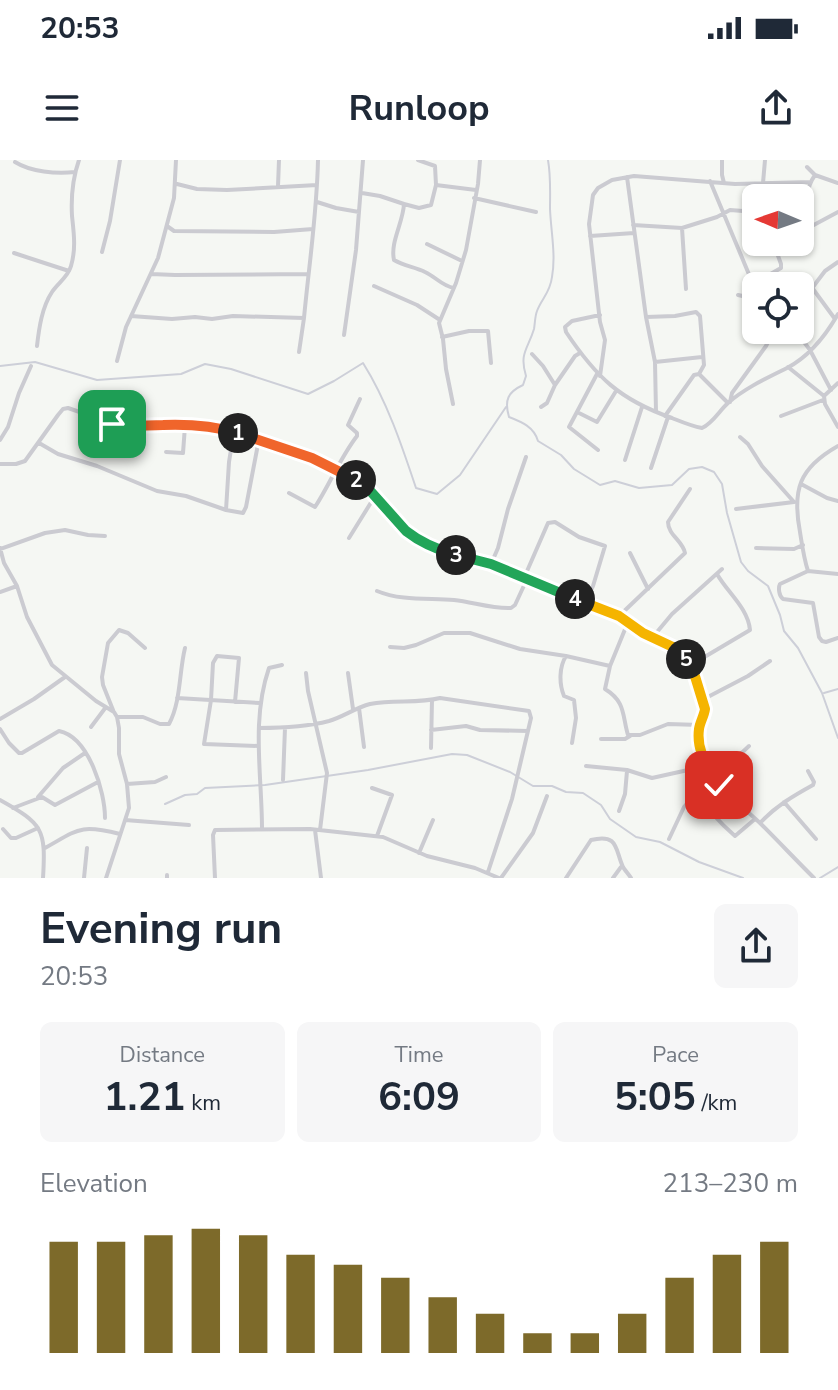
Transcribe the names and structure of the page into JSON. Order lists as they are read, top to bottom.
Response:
{
  "north": "left",
  "page": {
    "status": "20:53",
    "header": "Runloop",
    "pins": [
      "1",
      "2",
      "3",
      "4",
      "5"
    ],
    "heading": ["Evening run", "20:53"],
    "stats": [
      ["Distance", "1.21 km"],
      ["Time", "6:09"],
      ["Pace", "5:05 /km"]
    ],
    "chart": ["Elevation", "213–230 m"]
  }
}
